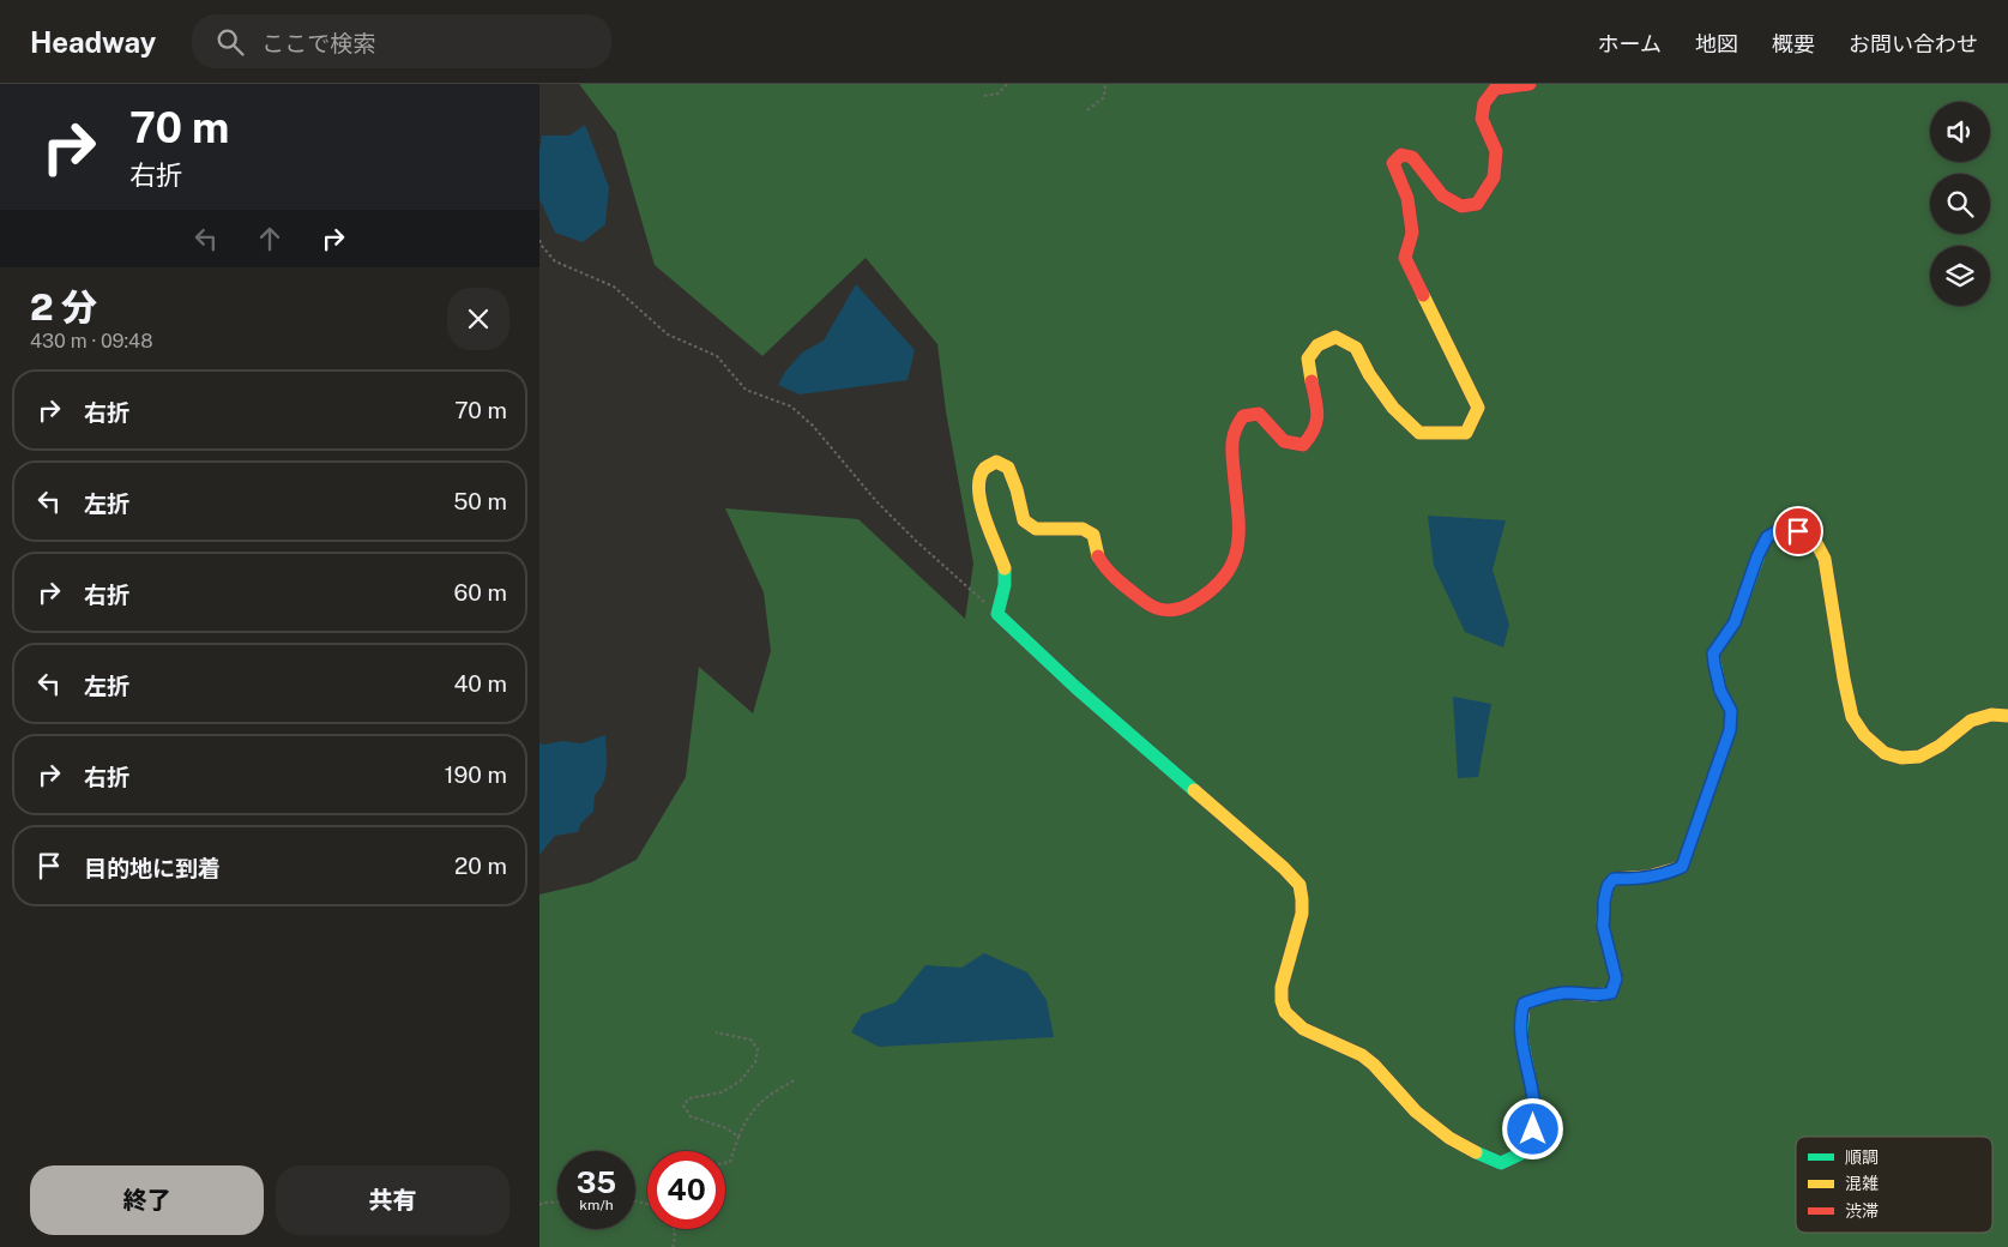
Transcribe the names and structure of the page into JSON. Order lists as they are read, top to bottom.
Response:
{
  "legend": ["順調", "混雑", "渋滞"],
  "page": {
    "header": "Headway",
    "search": "ここで検索",
    "nav": [
      "ホーム",
      "地図",
      "概要",
      "お問い合わせ"
    ],
    "turn": ["70 m", "右折"],
    "heading": ["2 分", "430 m · 09:48"],
    "list": [
      {
        "name": "右折",
        "value": "70 m"
      },
      {
        "name": "左折",
        "value": "50 m"
      },
      {
        "name": "右折",
        "value": "60 m"
      },
      {
        "name": "左折",
        "value": "40 m"
      },
      {
        "name": "右折",
        "value": "190 m"
      },
      {
        "name": "目的地に到着",
        "value": "20 m"
      }
    ],
    "speed": "35 km/h",
    "limit": "40",
    "buttons": ["終了", "共有"]
  }
}
